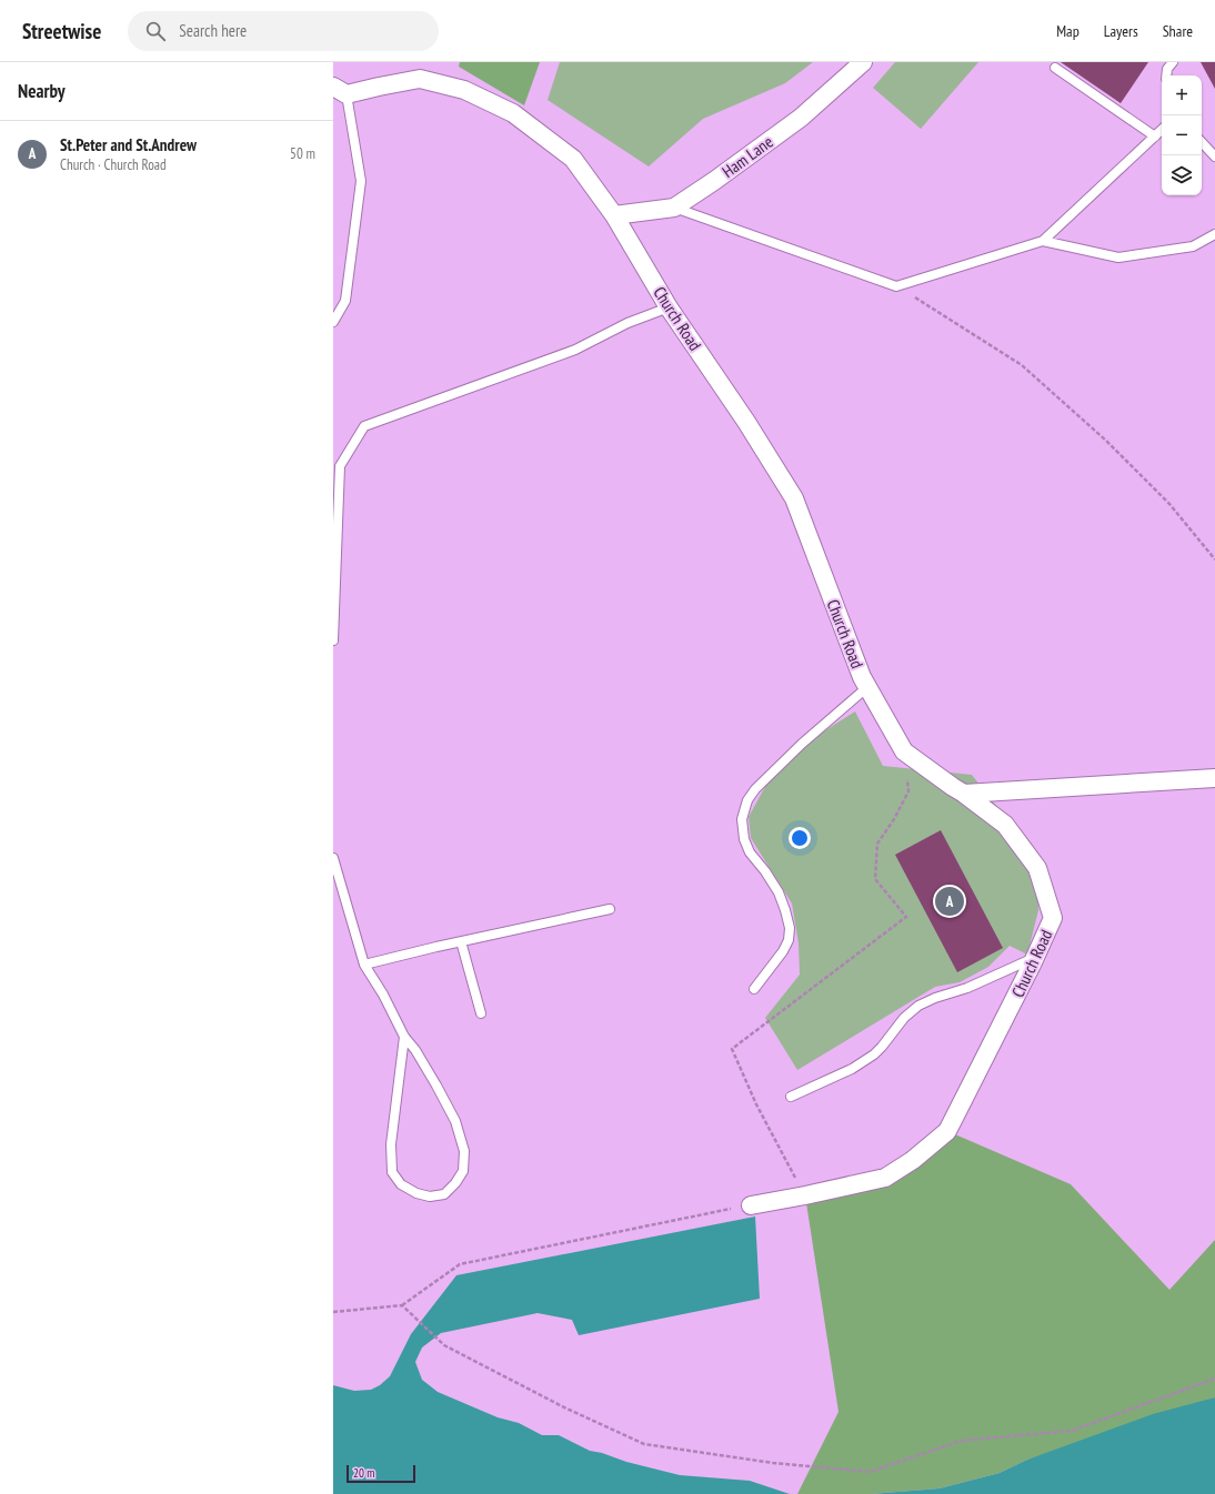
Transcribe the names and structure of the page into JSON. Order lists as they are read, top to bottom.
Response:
{
  "streets": {
    "street": ["Ham Lane", "Church Road"]
  },
  "crossings": [
    ["Ham Lane", "Church Road"]
  ],
  "scale_bar": "20 m",
  "page": {
    "header": "Streetwise",
    "search": "Search here",
    "nav": ["Map", "Layers", "Share"],
    "heading": "Nearby",
    "map_buttons": ["+", "−"],
    "list": [
      {
        "mark": "A",
        "name": "St.Peter and St.Andrew",
        "note": "Church · Church Road",
        "value": "50 m"
      }
    ],
    "pins": "A",
    "scale": "20 m"
  }
}
